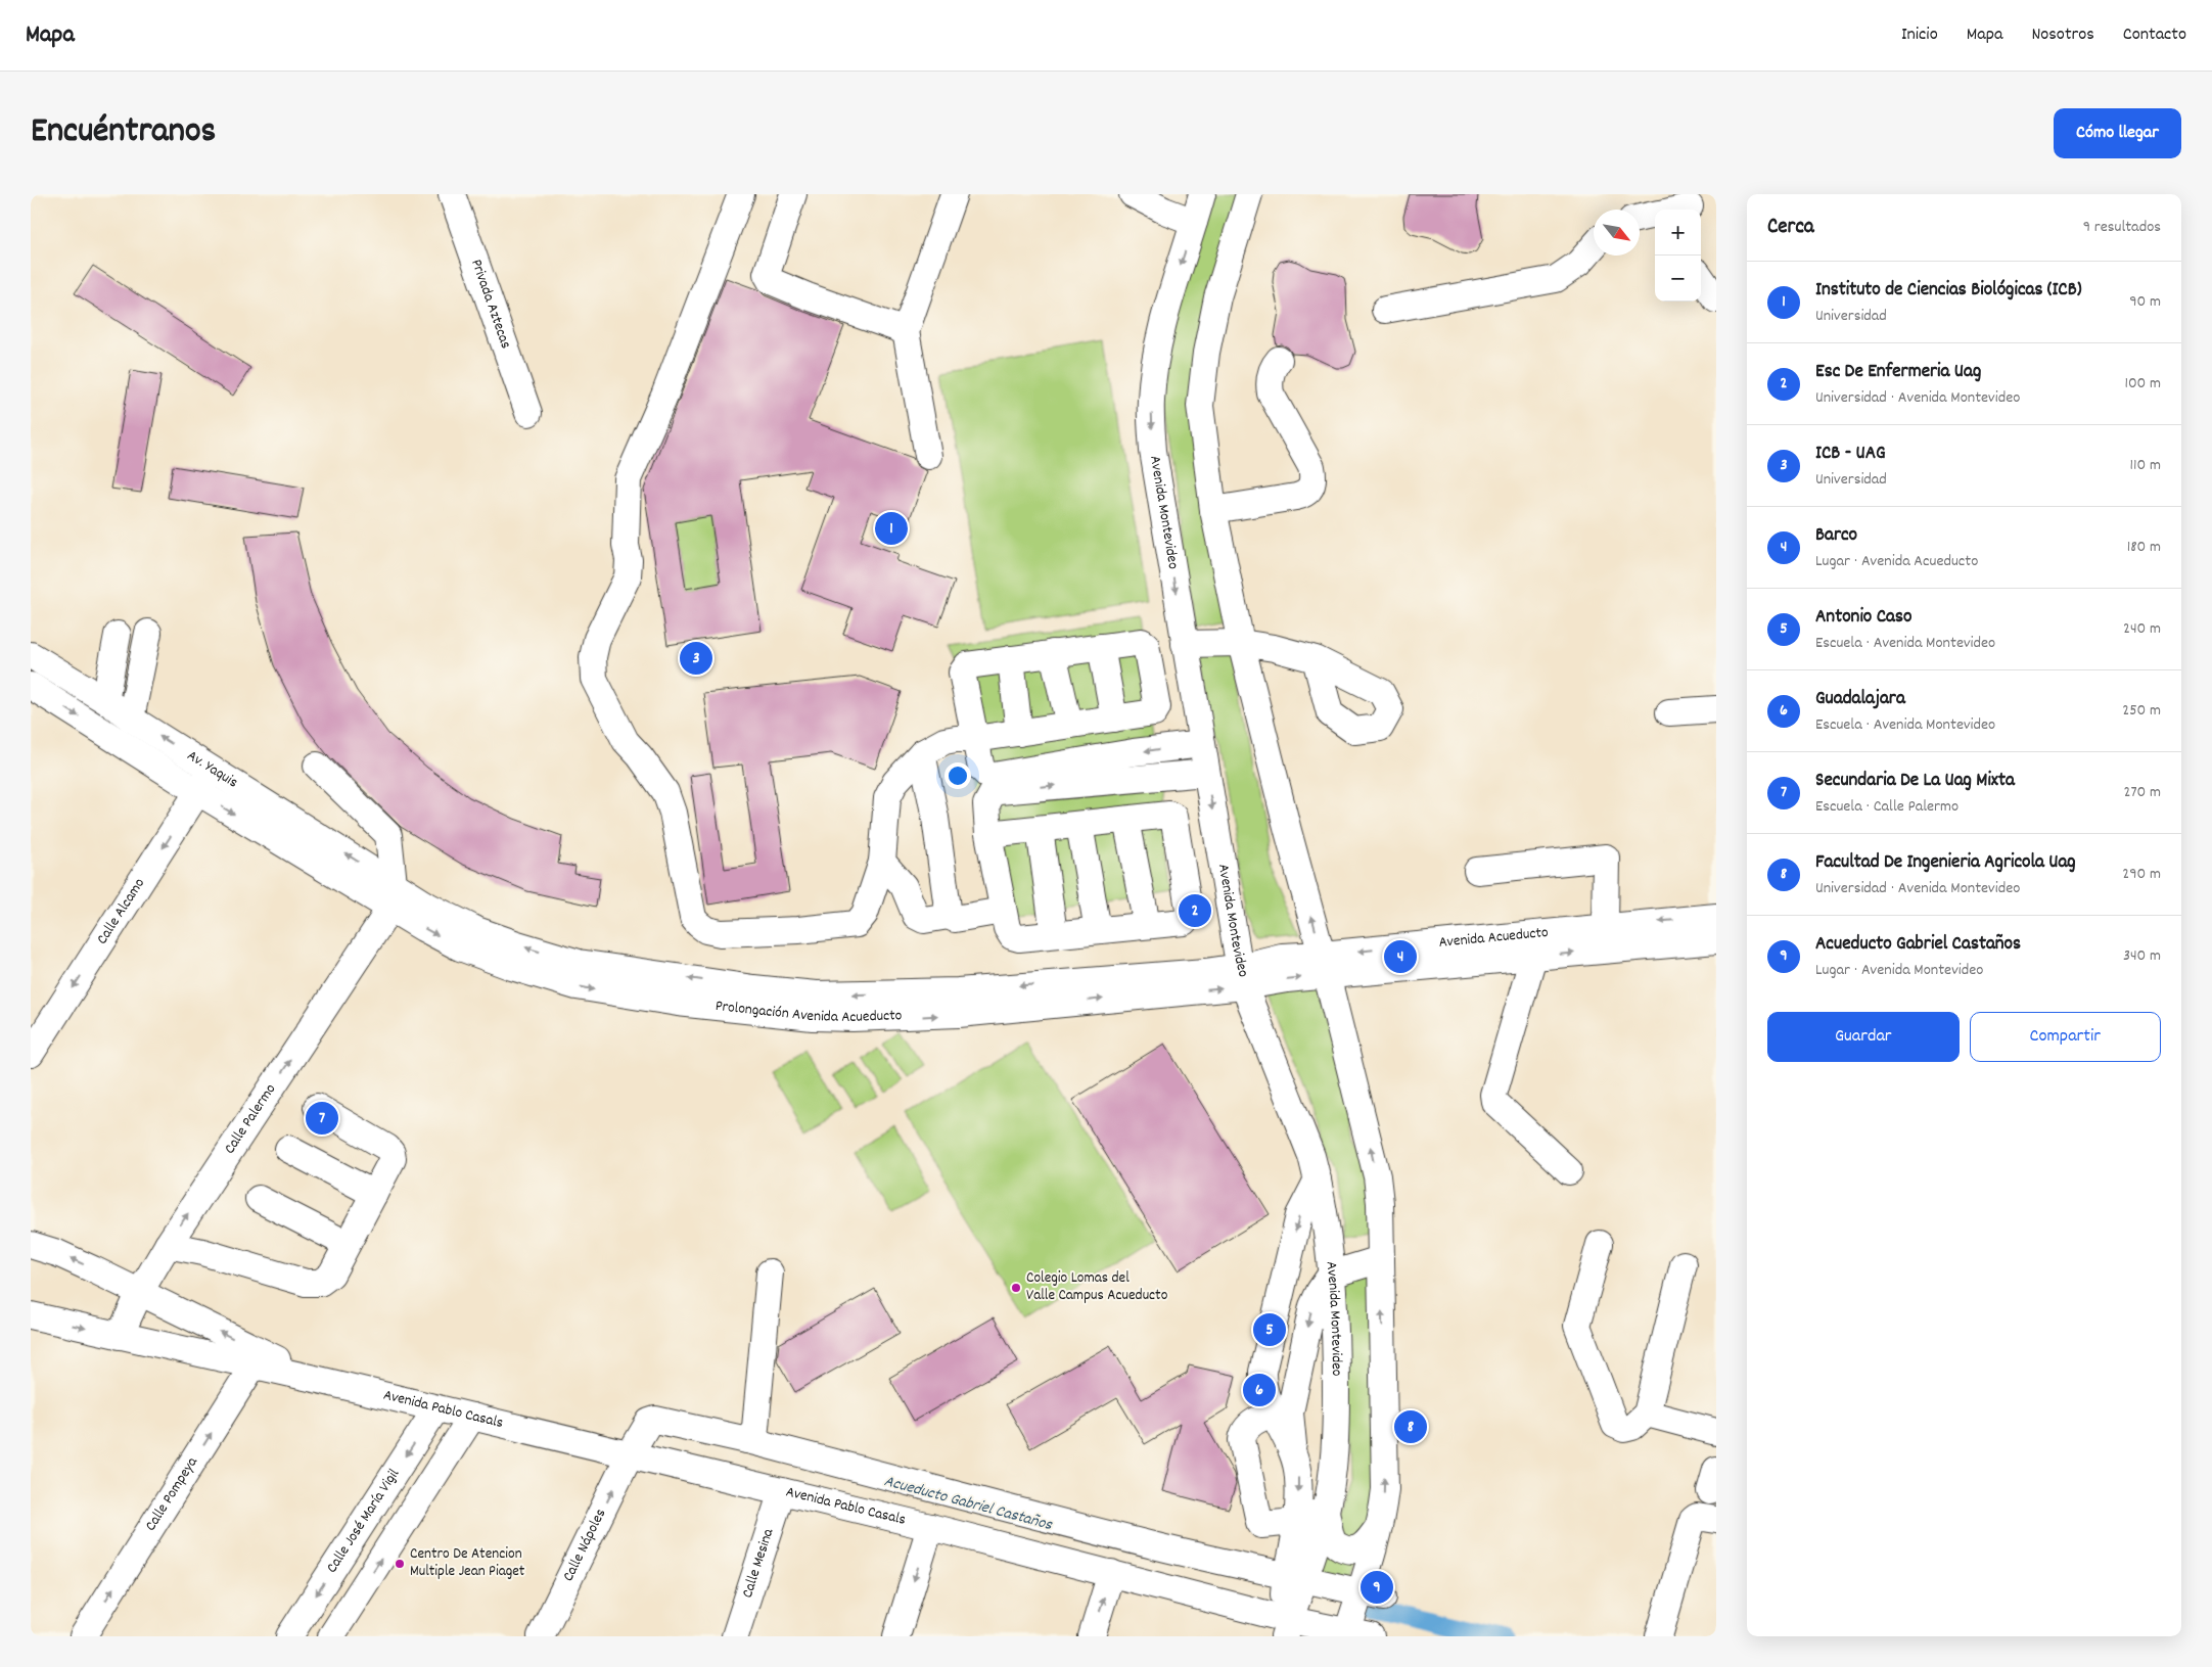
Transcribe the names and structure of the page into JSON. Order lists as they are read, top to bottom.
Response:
{
  "streets": {
    "street": [
      "Privada Aztecas",
      "Avenida Montevideo",
      "Av. Yaquis",
      "Calle Alcamo",
      "Avenida Acueducto",
      "Prolongación Avenida Acueducto",
      "Calle Palermo",
      "Avenida Pablo Casals",
      "Calle Pompeya",
      "Calle José María Vigil",
      "Calle Nápoles",
      "Calle Mesina"
    ]
  },
  "crossings": [
    ["Avenida Montevideo", "Avenida Acueducto"],
    ["Avenida Montevideo", "Prolongación Avenida Acueducto"],
    ["Av. Yaquis", "Calle Alcamo"],
    ["Av. Yaquis", "Prolongación Avenida Acueducto"],
    ["Av. Yaquis", "Calle Palermo"],
    ["Avenida Acueducto", "Prolongación Avenida Acueducto"],
    ["Prolongación Avenida Acueducto", "Calle Palermo"],
    ["Calle Palermo", "Avenida Pablo Casals"],
    ["Avenida Pablo Casals", "Calle Pompeya"],
    ["Avenida Pablo Casals", "Calle José María Vigil"],
    ["Avenida Pablo Casals", "Calle Nápoles"],
    ["Avenida Pablo Casals", "Calle Mesina"]
  ],
  "one_way": ["Calle Alcamo", "Calle Palermo"],
  "water": ["Acueducto Gabriel Castaños"],
  "places": ["Colegio Lomas del Valle Campus Acueducto", "Centro De Atencion Multiple Jean Piaget"],
  "north": "bottom right",
  "page": {
    "header": "Mapa",
    "nav": [
      "Inicio",
      "Mapa",
      "Nosotros",
      "Contacto"
    ],
    "title": "Encuéntranos",
    "buttons": [
      "Cómo llegar",
      ["Guardar", "Compartir"]
    ],
    "heading": ["Cerca", "9 resultados"],
    "map_buttons": ["+", "−"],
    "list": [
      {
        "mark": "1",
        "name": "Instituto de Ciencias Biológicas (ICB)",
        "note": "Universidad",
        "value": "90 m"
      },
      {
        "mark": "2",
        "name": "Esc De Enfermeria Uag",
        "note": "Universidad · Avenida Montevideo",
        "value": "100 m"
      },
      {
        "mark": "3",
        "name": "ICB - UAG",
        "note": "Universidad",
        "value": "110 m"
      },
      {
        "mark": "4",
        "name": "Barco",
        "note": "Lugar · Avenida Acueducto",
        "value": "180 m"
      },
      {
        "mark": "5",
        "name": "Antonio Caso",
        "note": "Escuela · Avenida Montevideo",
        "value": "240 m"
      },
      {
        "mark": "6",
        "name": "Guadalajara",
        "note": "Escuela · Avenida Montevideo",
        "value": "250 m"
      },
      {
        "mark": "7",
        "name": "Secundaria De La Uag Mixta",
        "note": "Escuela · Calle Palermo",
        "value": "270 m"
      },
      {
        "mark": "8",
        "name": "Facultad De Ingenieria Agricola Uag",
        "note": "Universidad · Avenida Montevideo",
        "value": "290 m"
      },
      {
        "mark": "9",
        "name": "Acueducto Gabriel Castaños",
        "note": "Lugar · Avenida Montevideo",
        "value": "340 m"
      }
    ],
    "pins": [
      "1",
      "3",
      "2",
      "4",
      "7",
      "5",
      "6",
      "8",
      "9"
    ]
  }
}
